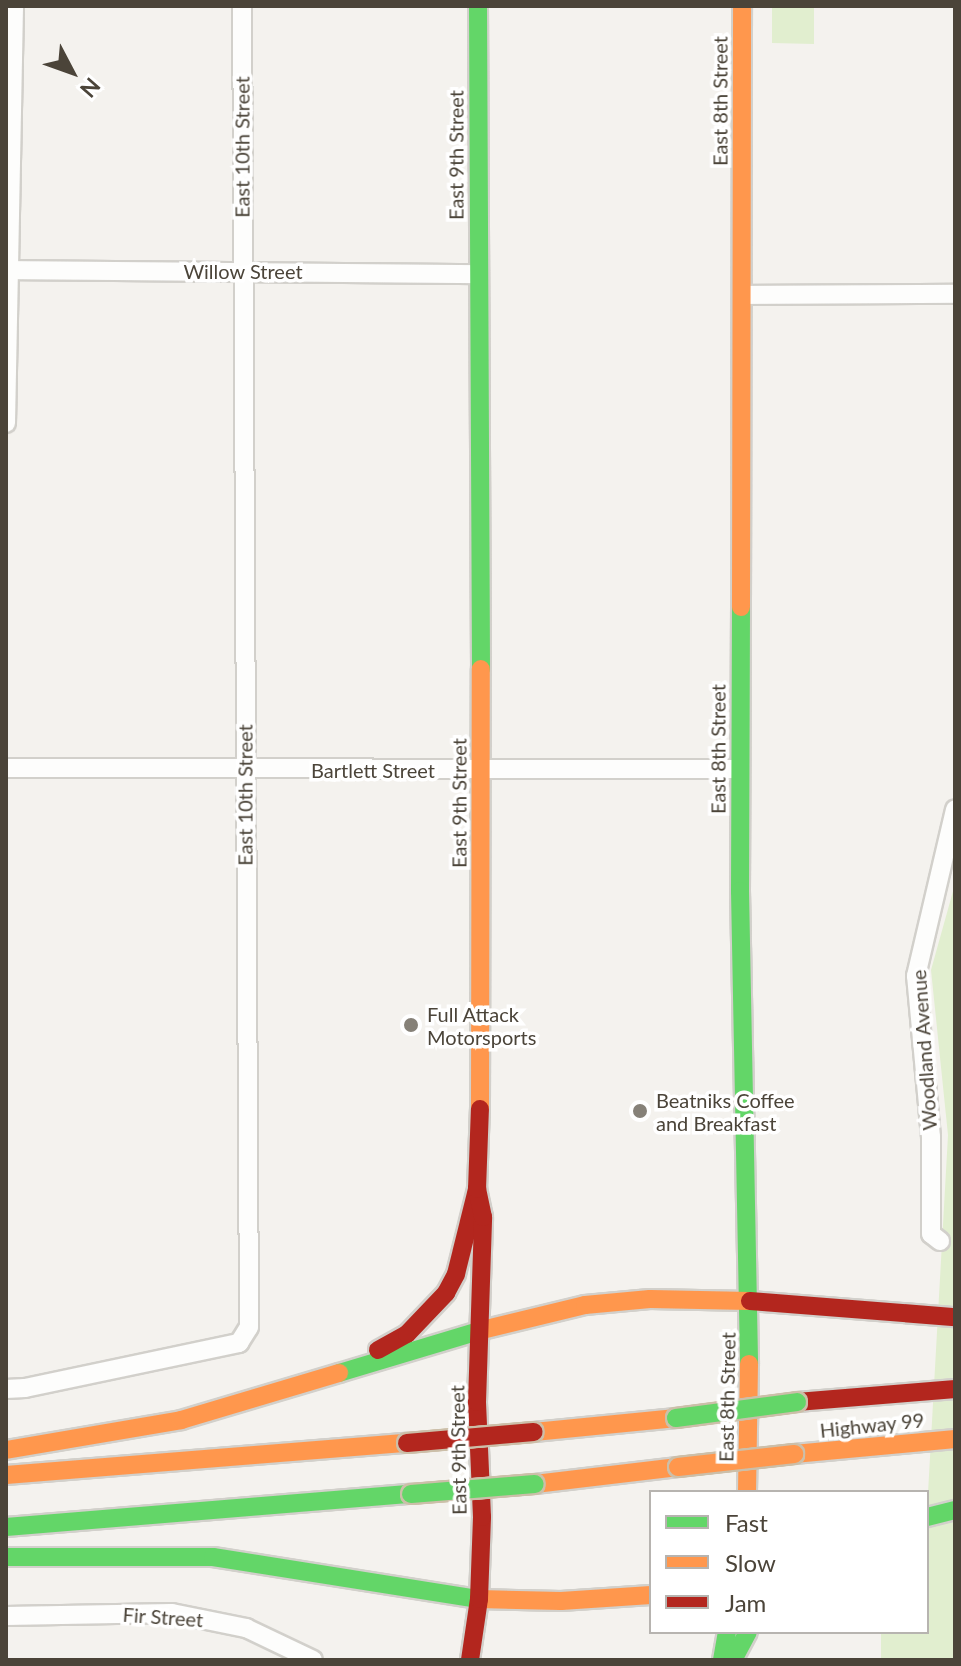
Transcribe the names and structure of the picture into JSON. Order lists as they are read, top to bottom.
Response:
{
  "streets": {
    "main road": ["East 8th Street", "East 9th Street", "Highway 99"],
    "street": [
      "East 10th Street",
      "Willow Street",
      "Bartlett Street",
      "Woodland Avenue",
      "Fir Street"
    ]
  },
  "crossings": [
    ["East 8th Street", "Bartlett Street"],
    ["East 10th Street", "Willow Street"],
    ["East 10th Street", "Bartlett Street"],
    ["East 9th Street", "Willow Street"],
    ["East 9th Street", "Bartlett Street"]
  ],
  "places": ["Full Attack Motorsports", "Beatniks Coffee and Breakfast"],
  "legend": ["Fast", "Slow", "Jam"],
  "north": "bottom right"
}
